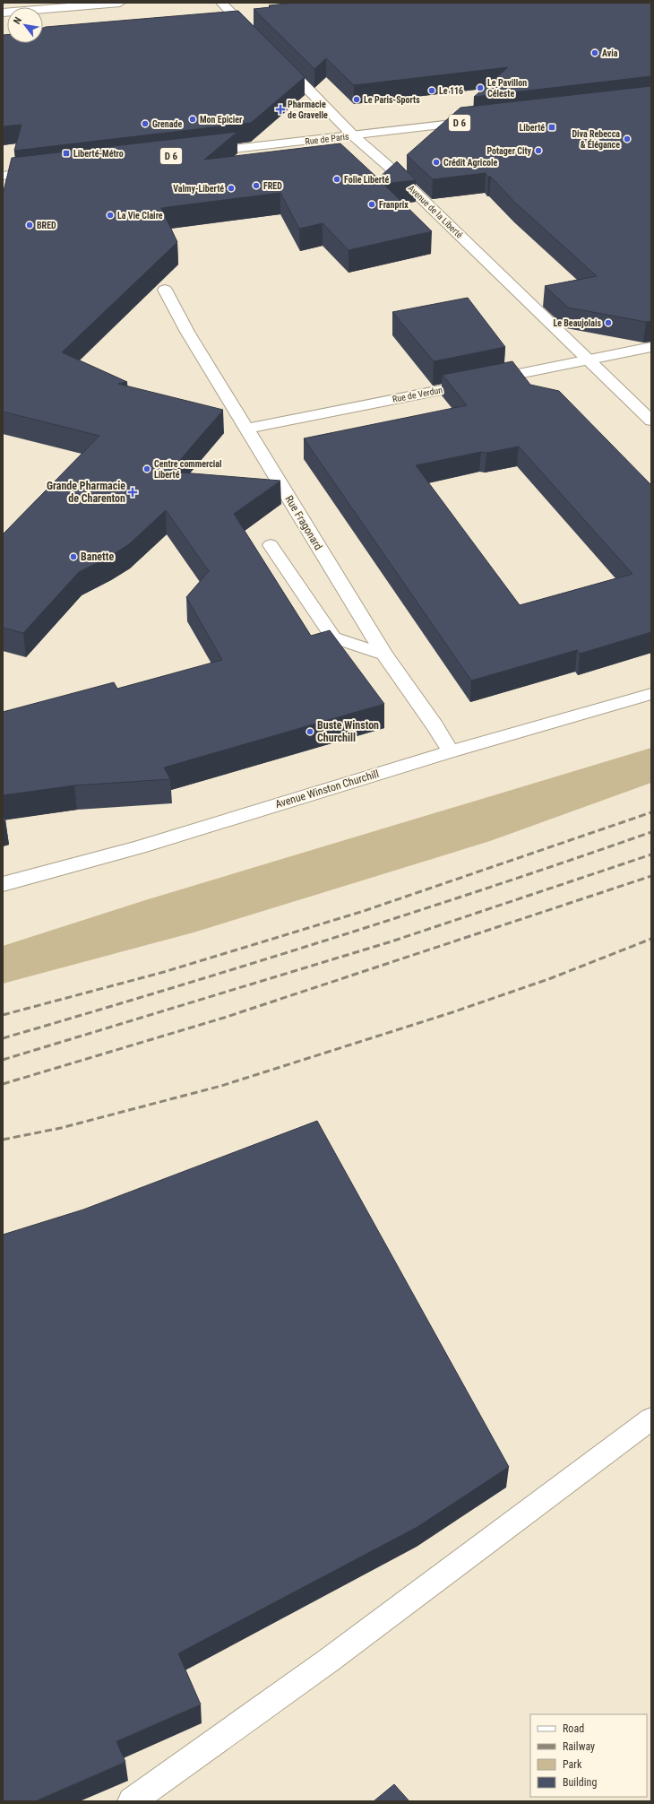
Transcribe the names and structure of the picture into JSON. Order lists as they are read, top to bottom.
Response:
{
  "streets": {
    "street": [
      "D 6",
      "Rue de Paris",
      "Avenue de la Liberté",
      "Rue de Verdun",
      "Rue Fragonard",
      "Avenue Winston Churchill"
    ]
  },
  "crossings": [
    ["Rue de Paris", "Avenue de la Liberté"],
    ["Avenue de la Liberté", "Rue de Verdun"],
    ["Rue de Verdun", "Rue Fragonard"],
    ["Rue Fragonard", "Avenue Winston Churchill"]
  ],
  "places": {
    "other": [
      "Avia",
      "Le Pavillon Céleste",
      "Le 116",
      "Le Paris-Sports",
      "Mon Epicier",
      "Grenade",
      "Diva Rebecca & Élégance",
      "Potager City",
      "Crédit Agricole",
      "Folie Liberté",
      "FRED",
      "Valmy-Liberté",
      "Franprix",
      "La Vie Claire",
      "BRED",
      "Le Beaujolais",
      "Centre commercial Liberté",
      "Banette",
      "Buste Winston Churchill"
    ],
    "health": ["Pharmacie de Gravelle", "Grande Pharmacie de Charenton"],
    "transit": ["Liberté", "Liberté-Métro"]
  },
  "legend": [
    "Road",
    "Railway",
    "Park",
    "Building"
  ],
  "north": "top left"
}
